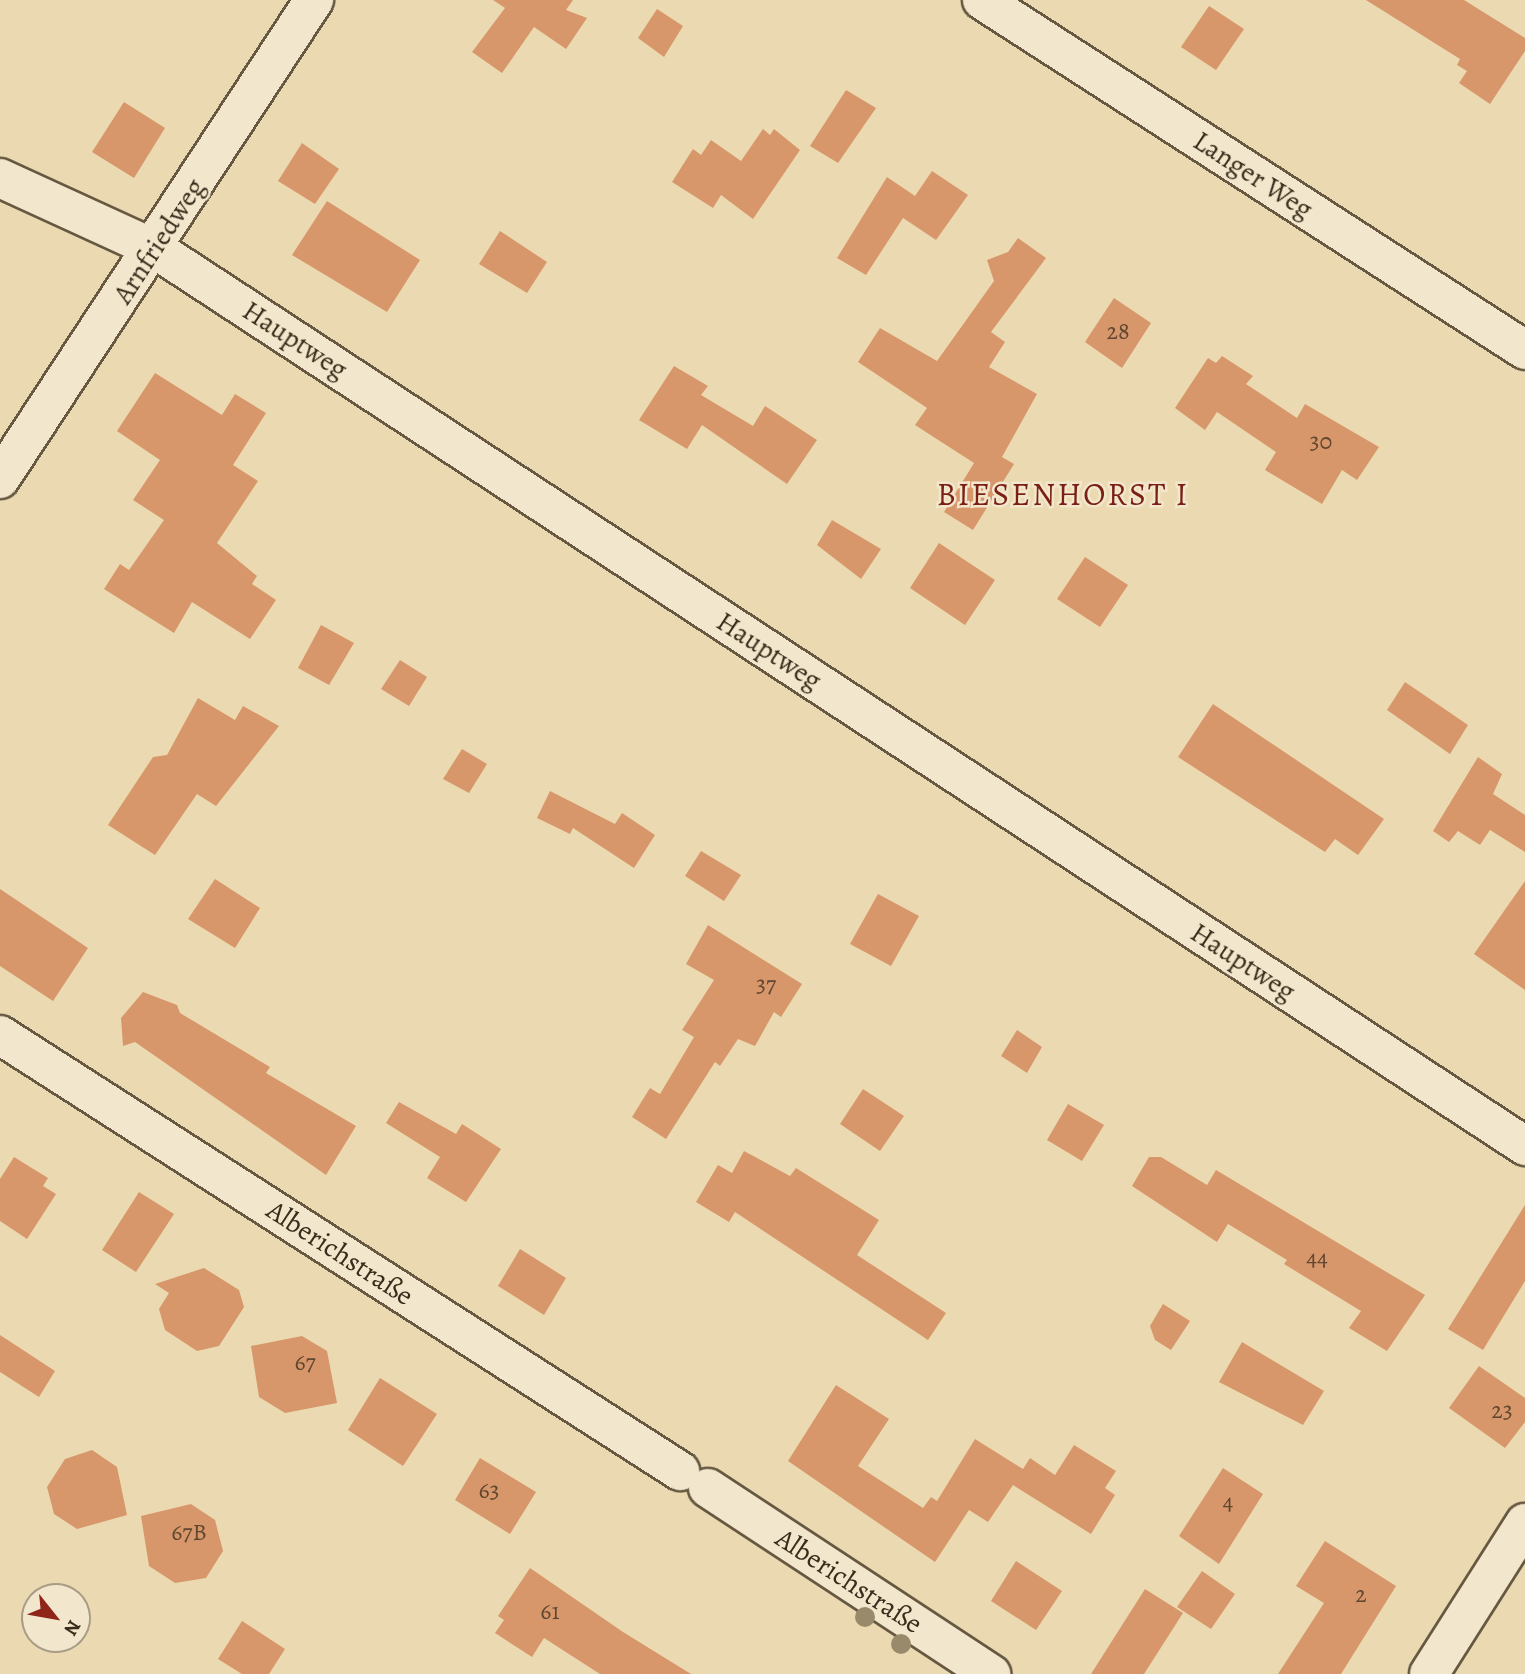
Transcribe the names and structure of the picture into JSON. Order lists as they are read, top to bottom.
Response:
{
  "streets": {
    "street": [
      "Langer Weg",
      "Arnfriedweg",
      "Hauptweg",
      "Alberichstraße"
    ]
  },
  "crossings": [
    ["Arnfriedweg", "Hauptweg"]
  ],
  "districts": ["BIESENHORST I"],
  "house_numbers": [
    "28",
    "30",
    "37",
    "44",
    "67",
    "23",
    "63",
    "4",
    "67B",
    "2",
    "61"
  ],
  "north": "bottom right"
}
